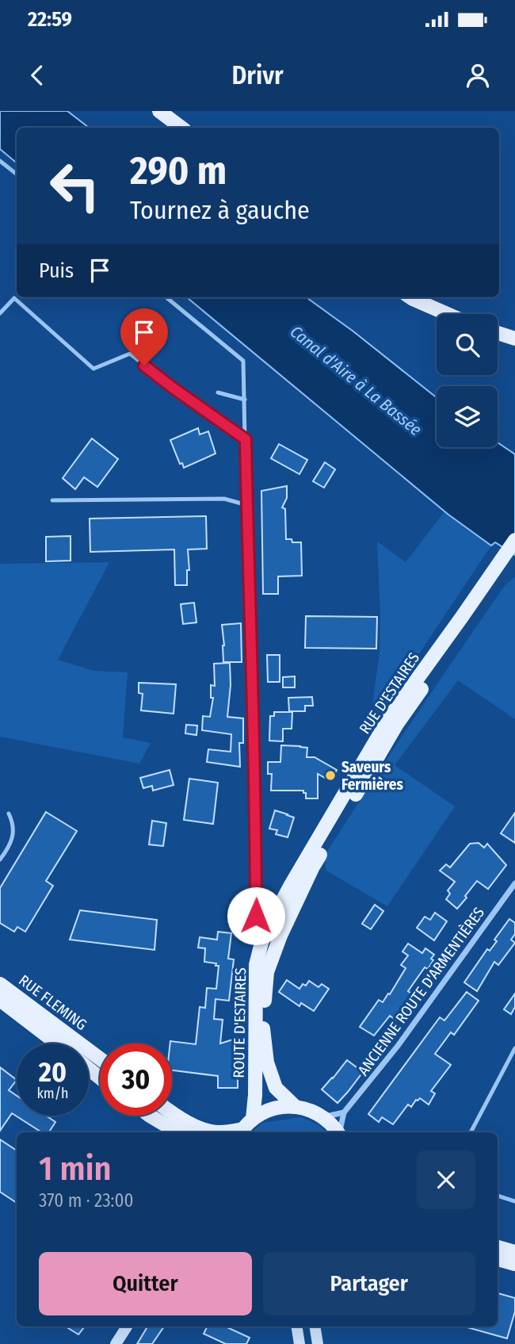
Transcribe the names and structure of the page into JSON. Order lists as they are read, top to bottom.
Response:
{
  "streets": {
    "main road": ["RUE D'ESTAIRES", "RUE FLEMING", "ROUTE D'ESTAIRES"],
    "street": ["ANCIENNE ROUTE D'ARMENTIÈRES"]
  },
  "crossings": [
    ["RUE D'ESTAIRES", "ROUTE D'ESTAIRES"]
  ],
  "water": ["Canal d'Aire à La Bassée"],
  "places": ["Saveurs Fermières"],
  "page": {
    "status": "22:59",
    "header": "Drivr",
    "turn": ["290 m", "Tournez à gauche"],
    "then": "Puis",
    "speed": "20 km/h",
    "limit": "30",
    "heading": ["1 min", "370 m · 23:00"],
    "buttons": ["Quitter", "Partager"]
  }
}
